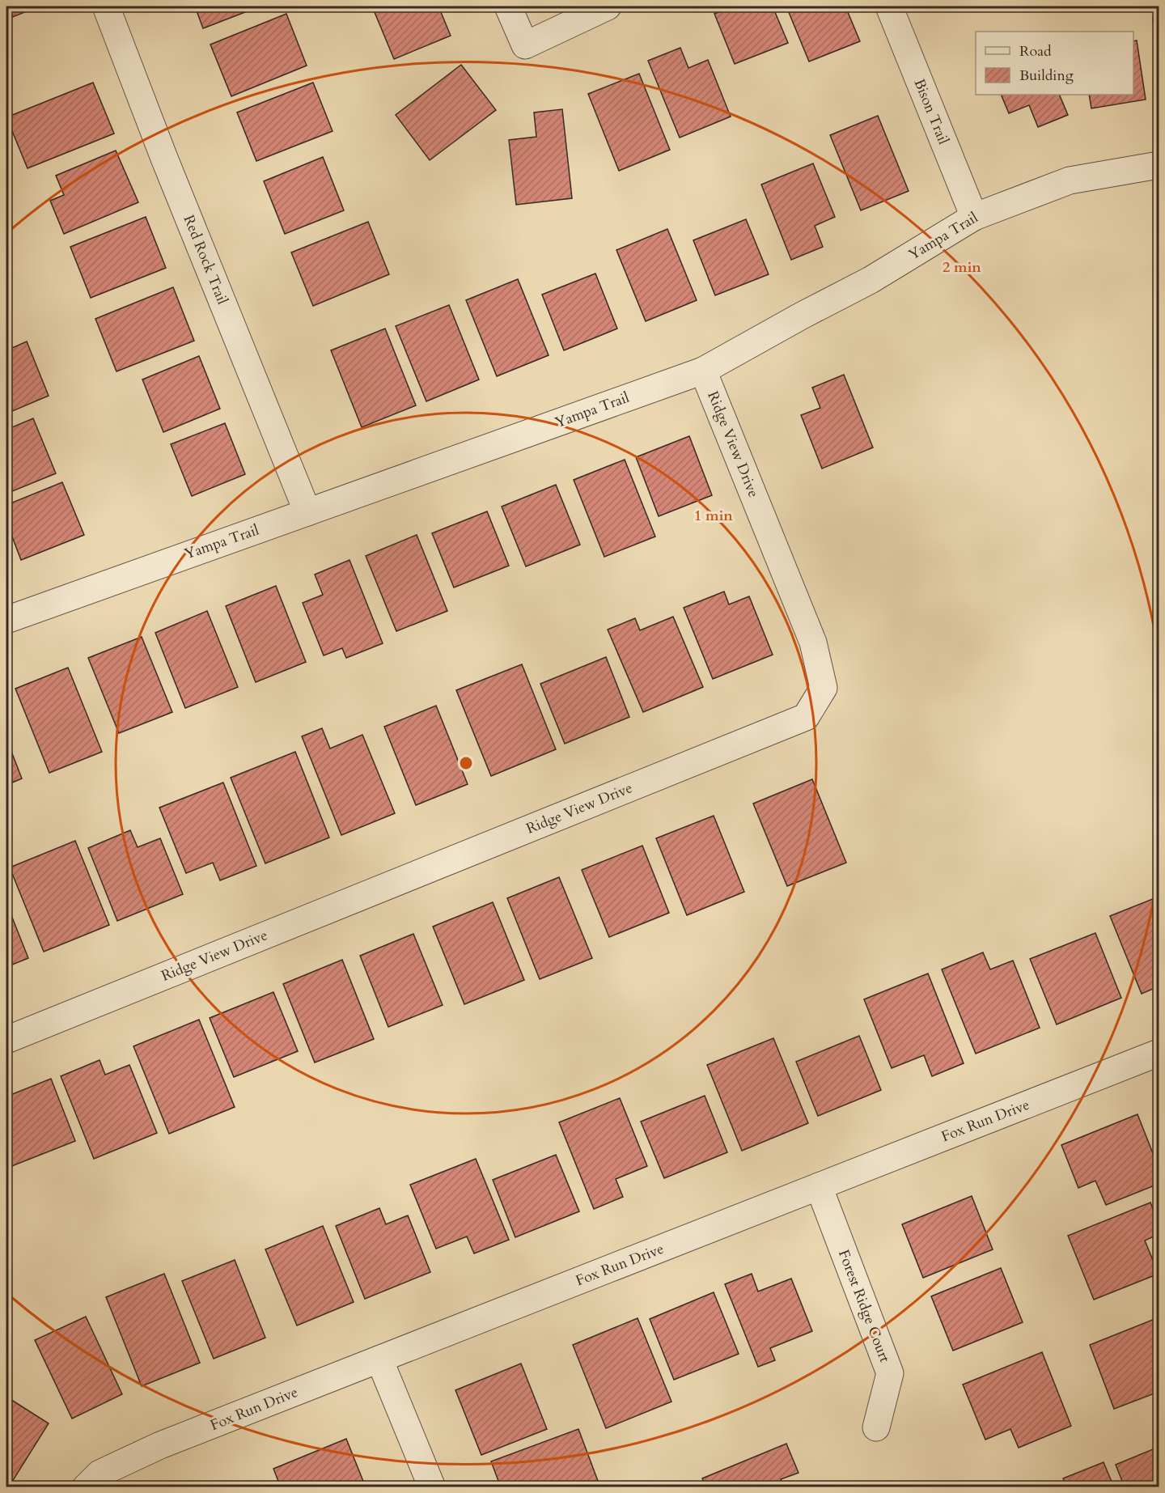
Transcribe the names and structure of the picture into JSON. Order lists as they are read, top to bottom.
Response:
{
  "streets": {
    "street": [
      "Bison Trail",
      "Yampa Trail",
      "Red Rock Trail",
      "Ridge View Drive",
      "Fox Run Drive",
      "Forest Ridge Court"
    ]
  },
  "crossings": [
    ["Bison Trail", "Yampa Trail"],
    ["Yampa Trail", "Red Rock Trail"],
    ["Yampa Trail", "Ridge View Drive"],
    ["Fox Run Drive", "Forest Ridge Court"]
  ],
  "legend": ["Road", "Building"],
  "rings": ["2 min", "1 min"]
}
